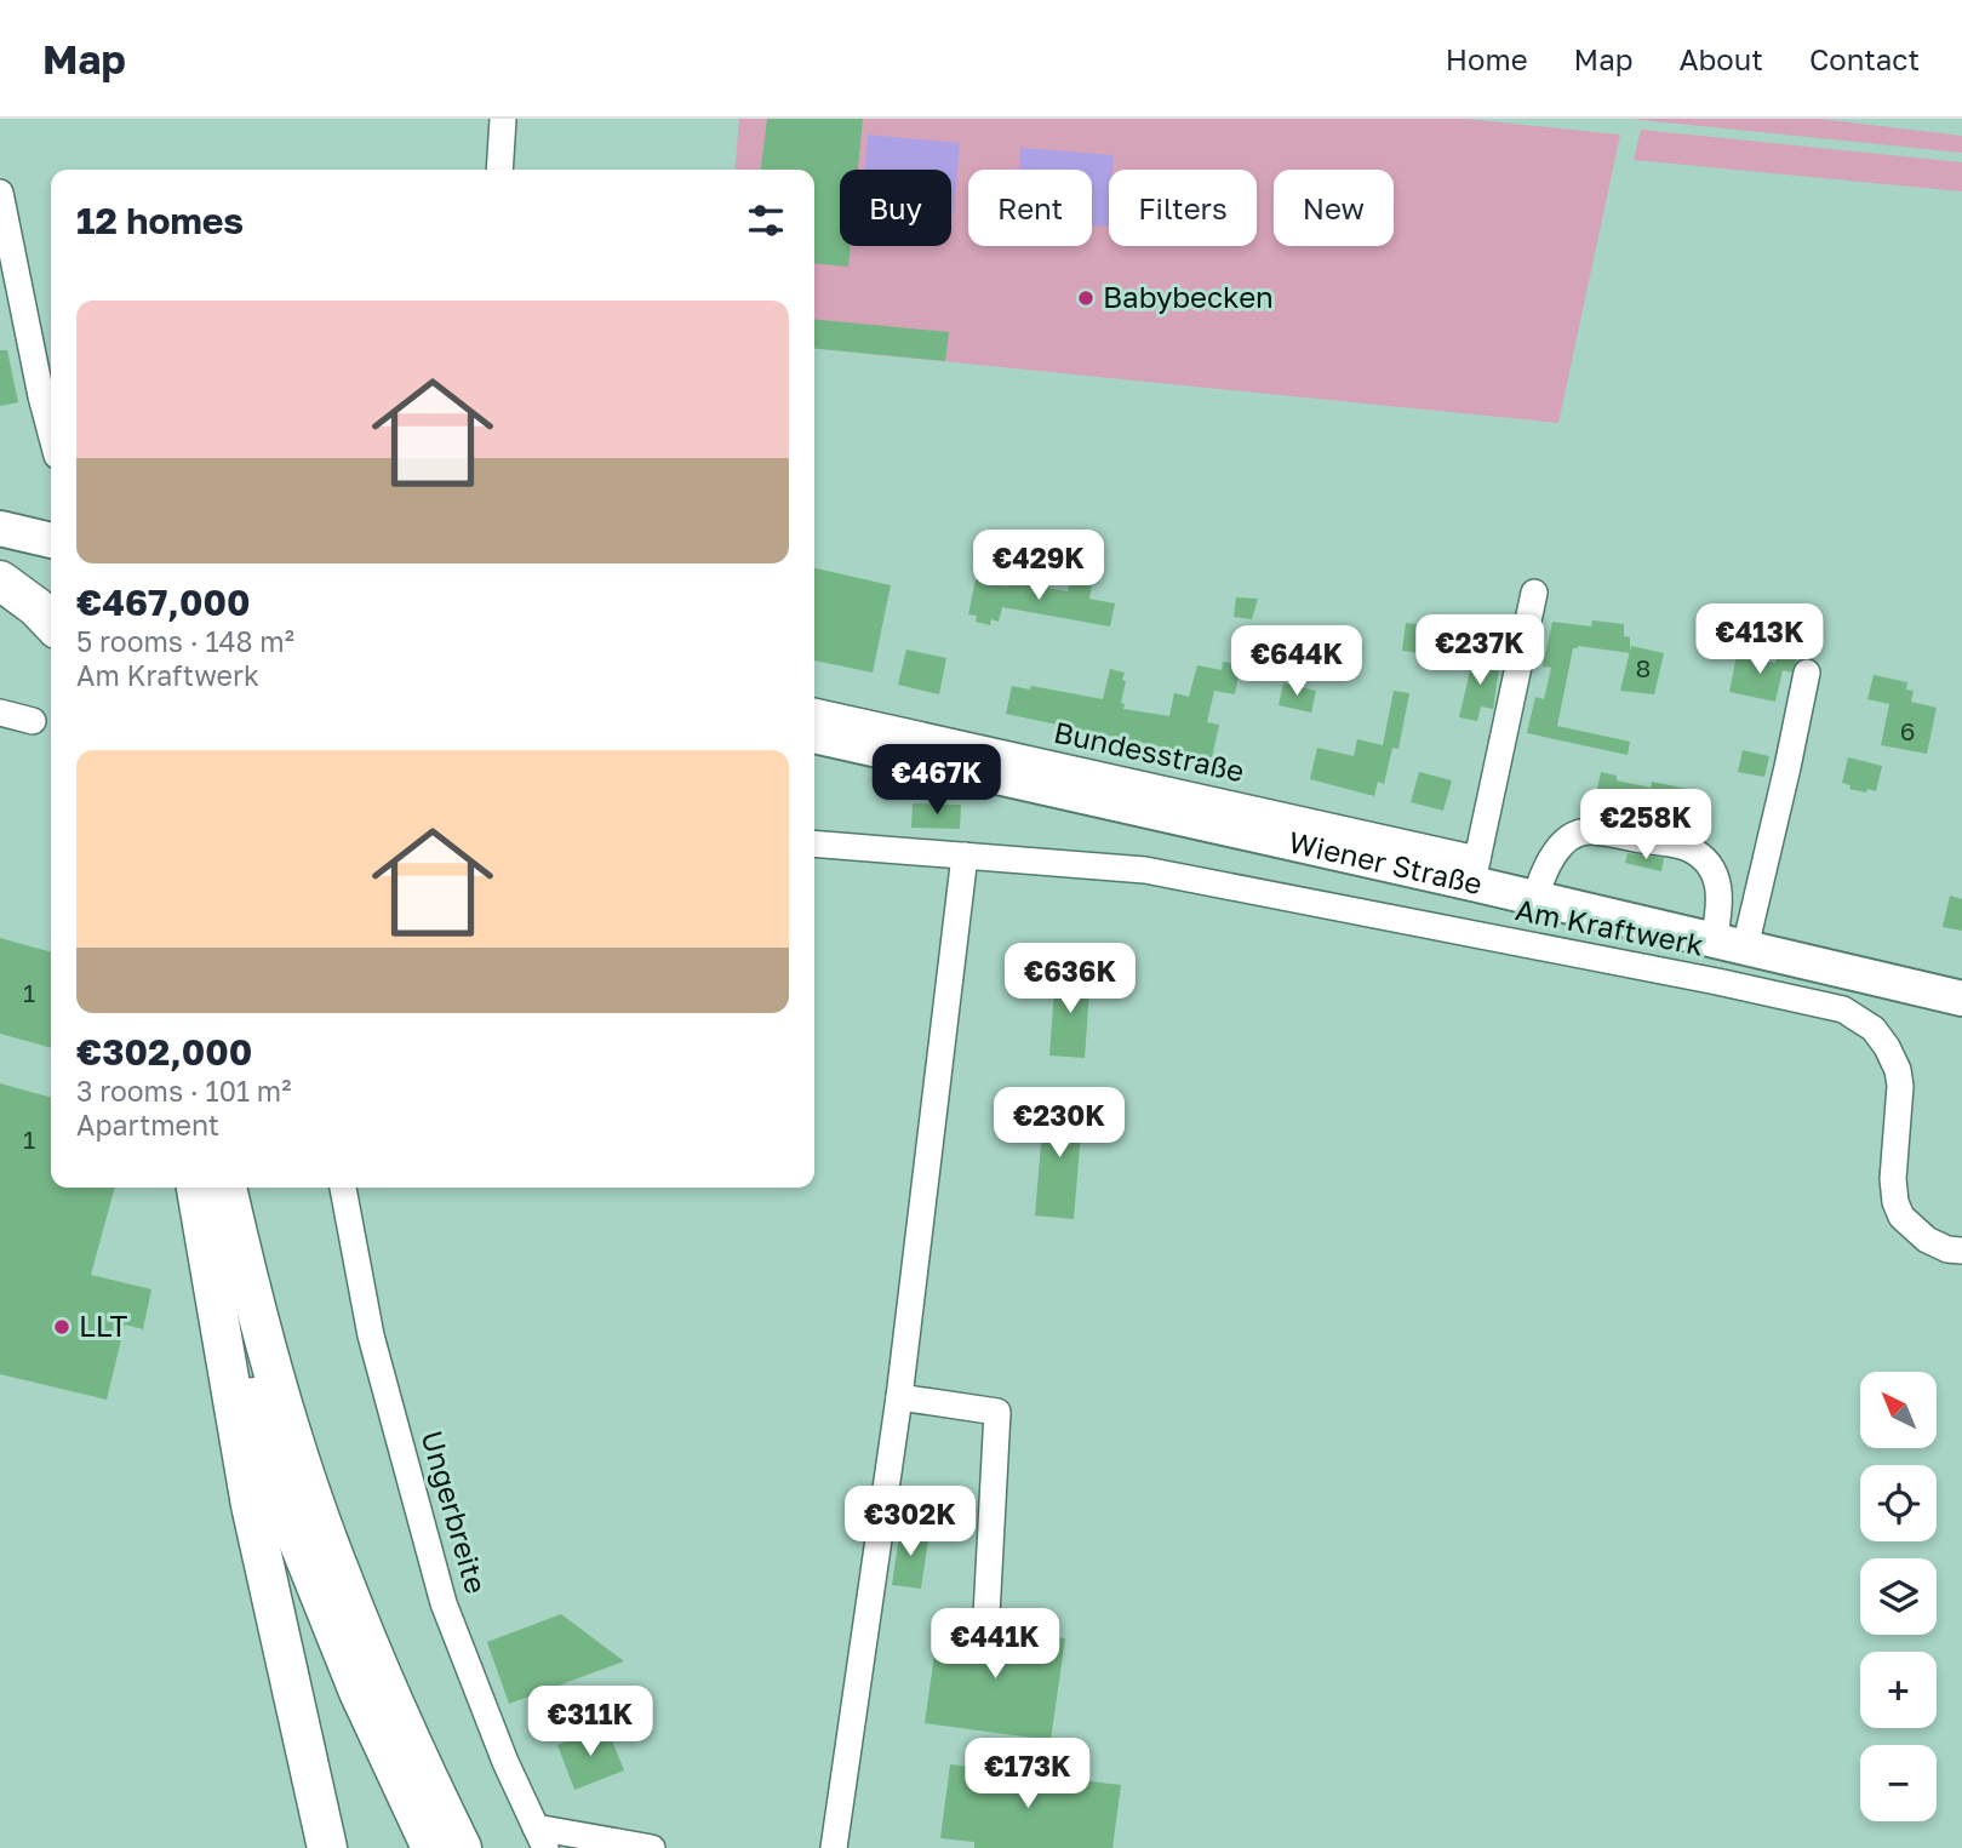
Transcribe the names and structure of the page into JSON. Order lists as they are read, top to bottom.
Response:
{
  "streets": {
    "main road": ["Wiener Straße"],
    "street": ["Bundesstraße", "Am Kraftwerk", "Ungerbreite"]
  },
  "crossings": [
    ["Bundesstraße", "Wiener Straße"]
  ],
  "places": ["Babybecken", "LLT"],
  "house_numbers": [
    "8",
    "6",
    "1",
    "1"
  ],
  "north": "top left",
  "page": {
    "header": "Map",
    "nav": [
      "Home",
      "Map",
      "About",
      "Contact"
    ],
    "chip": [
      "Buy",
      "Rent",
      "Filters",
      "New"
    ],
    "heading": "12 homes",
    "list": [
      {
        "name": "€467,000",
        "note": "5 rooms · 148 m² · Am Kraftwerk"
      },
      {
        "name": "€302,000",
        "note": "3 rooms · 101 m² · Apartment"
      }
    ],
    "price": [
      "€429K",
      "€413K",
      "€237K",
      "€644K",
      "€467K",
      "€258K",
      "€636K",
      "€230K",
      "€302K",
      "€441K",
      "€311K",
      "€173K"
    ],
    "map_buttons": ["+", "−"]
  }
}
